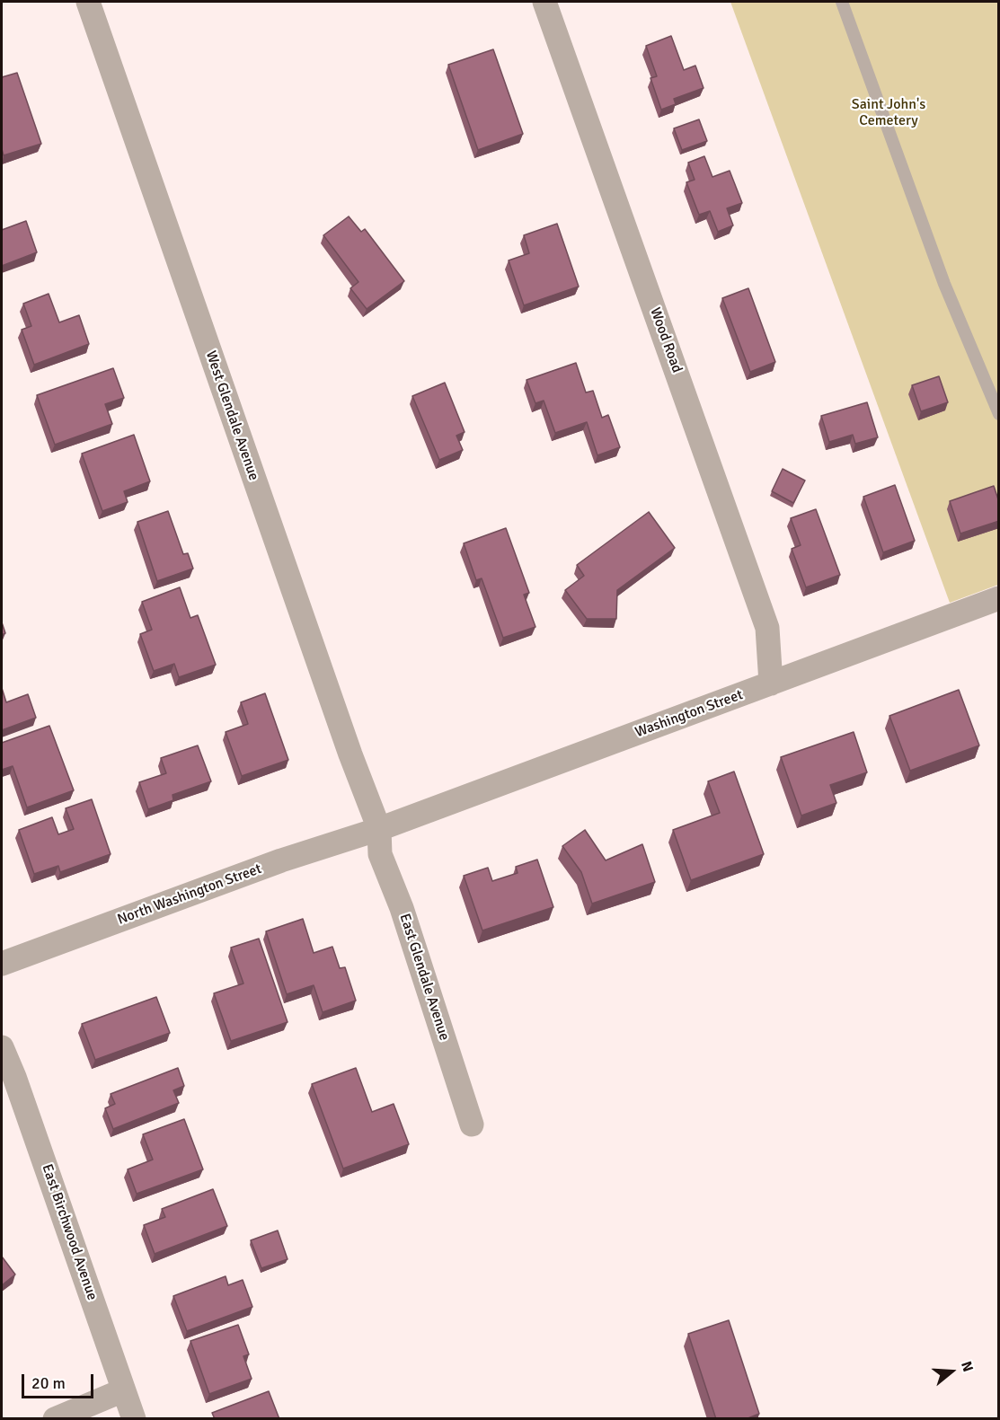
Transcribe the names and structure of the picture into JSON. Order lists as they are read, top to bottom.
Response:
{
  "streets": {
    "street": [
      "Wood Road",
      "West Glendale Avenue",
      "Washington Street",
      "North Washington Street",
      "East Glendale Avenue",
      "East Birchwood Avenue"
    ]
  },
  "crossings": [
    ["Wood Road", "Washington Street"],
    ["West Glendale Avenue", "Washington Street"],
    ["West Glendale Avenue", "North Washington Street"],
    ["West Glendale Avenue", "East Glendale Avenue"],
    ["Washington Street", "North Washington Street"],
    ["Washington Street", "East Glendale Avenue"],
    ["North Washington Street", "East Glendale Avenue"]
  ],
  "parks": ["Saint John's Cemetery"],
  "scale_bar": "20 m",
  "north": "right"
}
